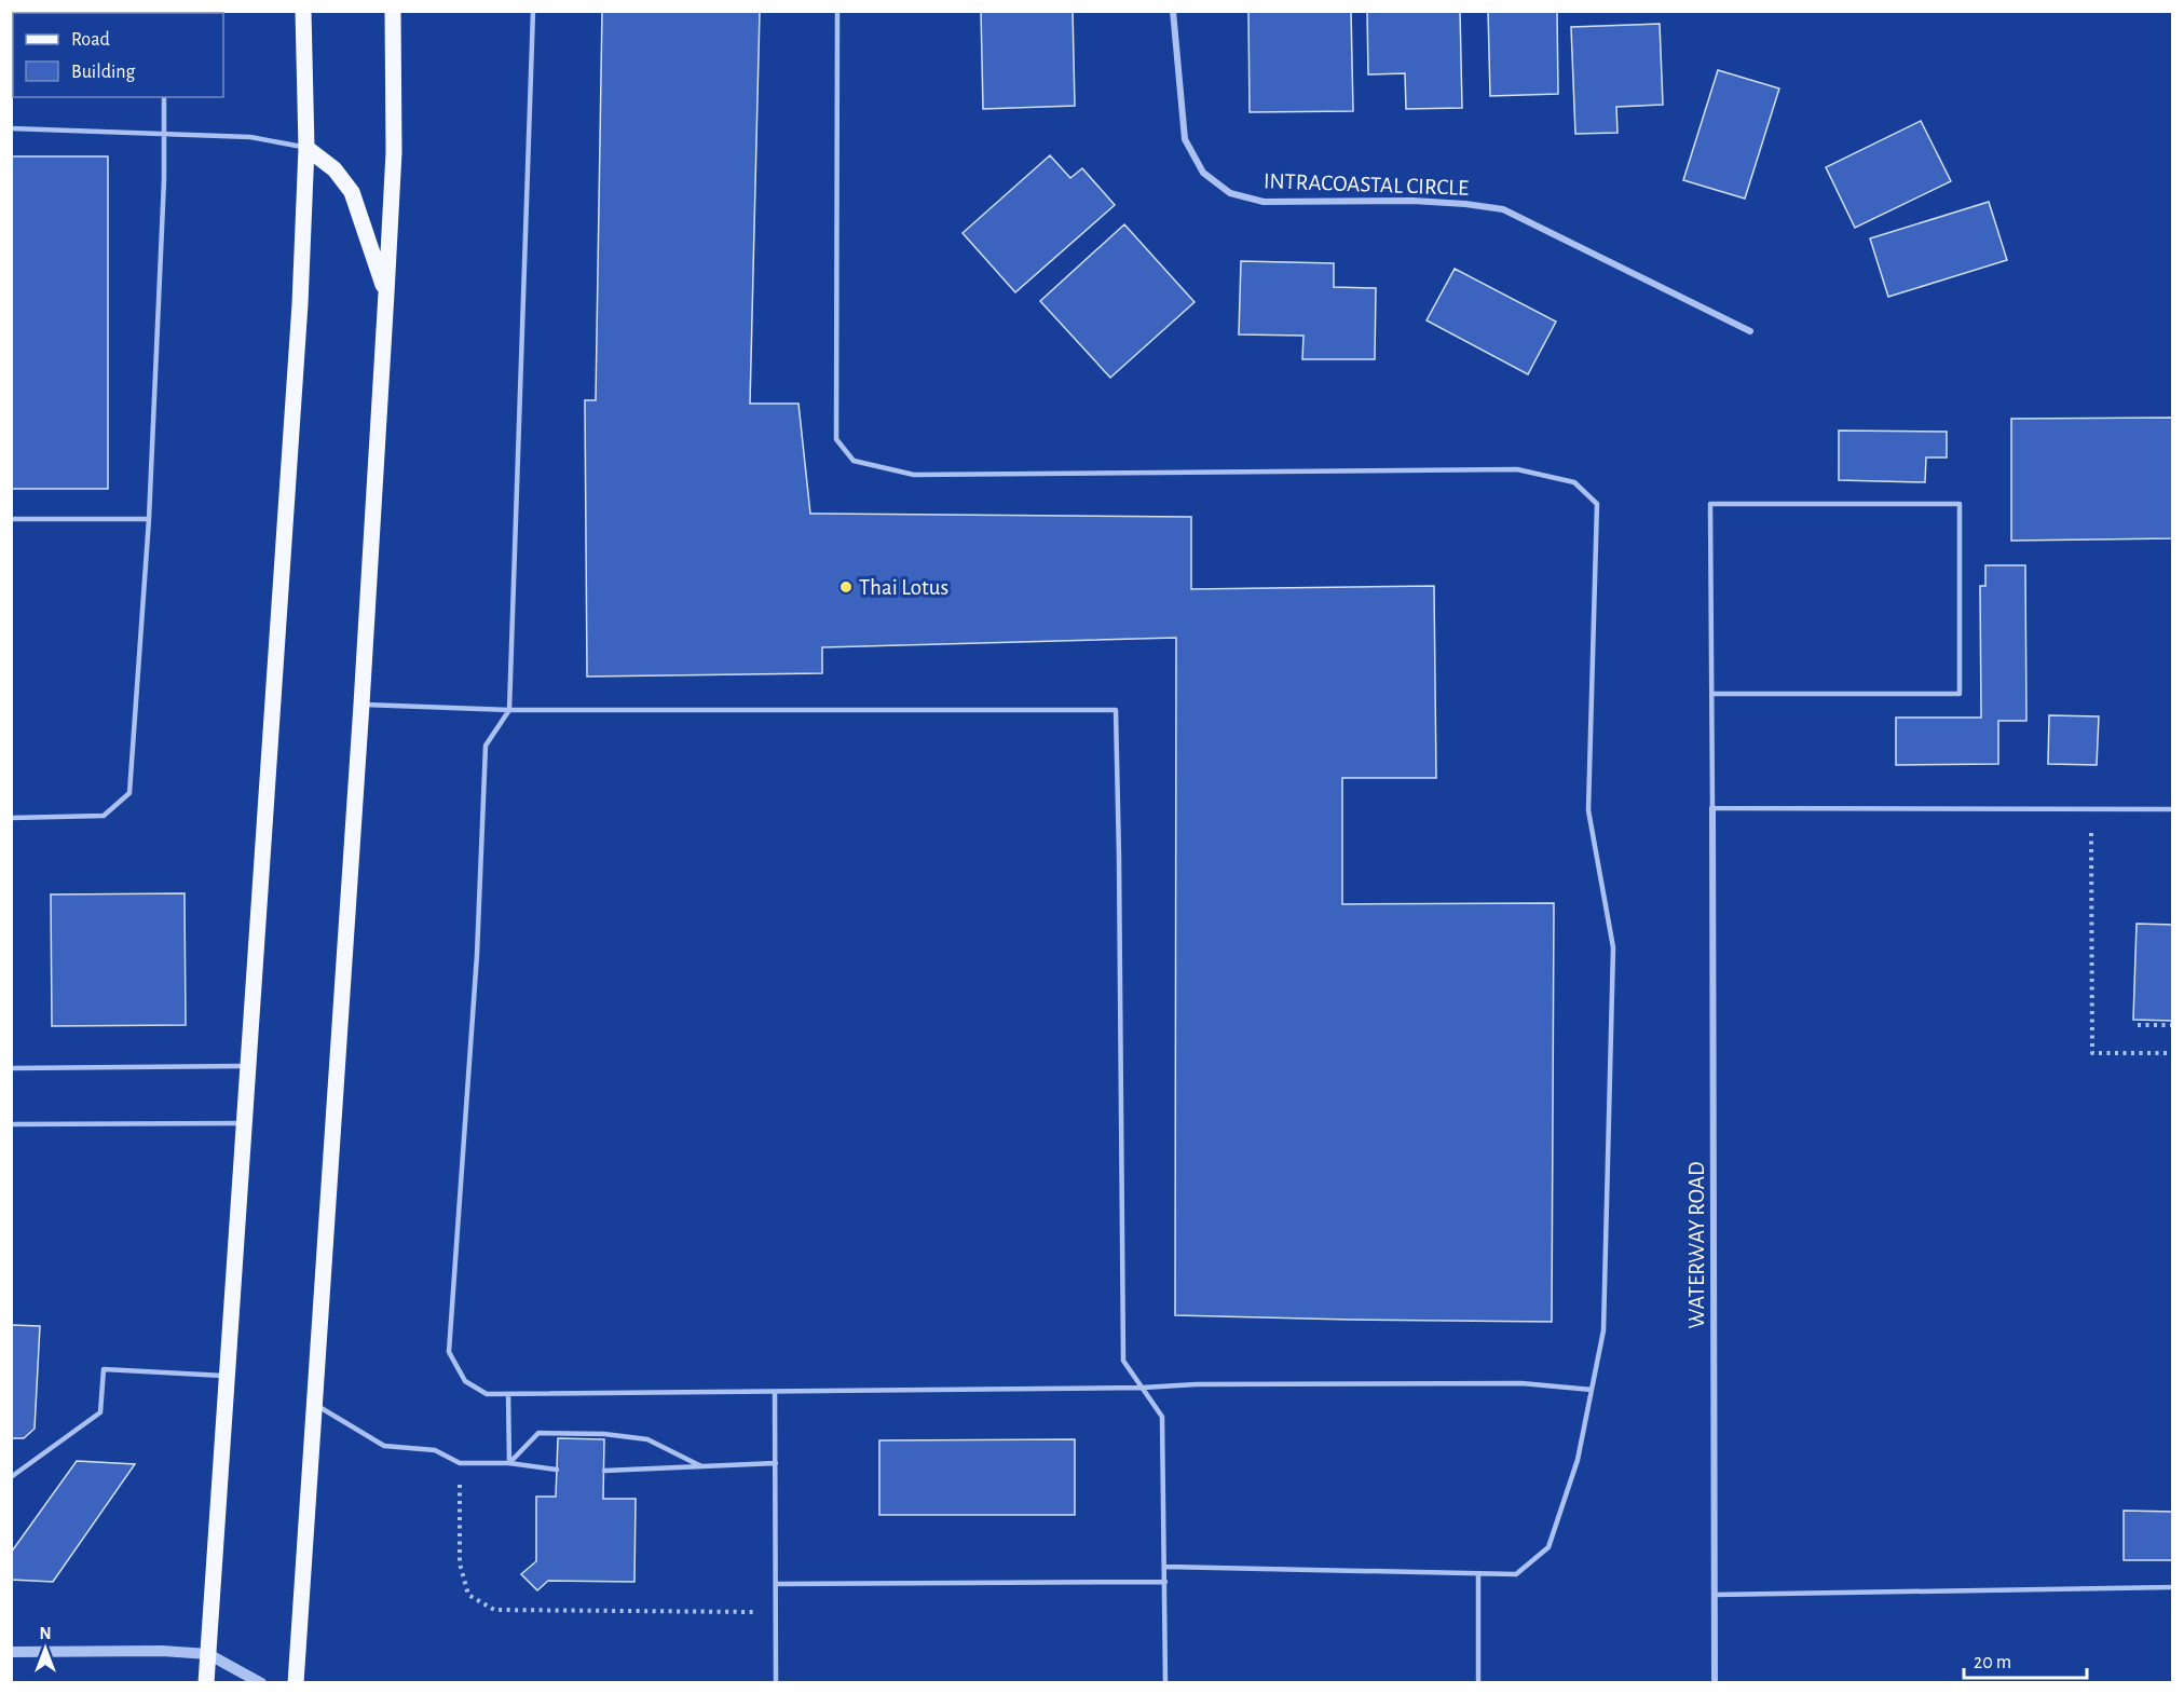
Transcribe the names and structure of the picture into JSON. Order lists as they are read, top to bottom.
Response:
{
  "streets": {
    "street": ["INTRACOASTAL CIRCLE", "WATERWAY ROAD"]
  },
  "places": ["Thai Lotus"],
  "legend": ["Road", "Building"],
  "scale_bar": "20 m",
  "north": "top"
}
